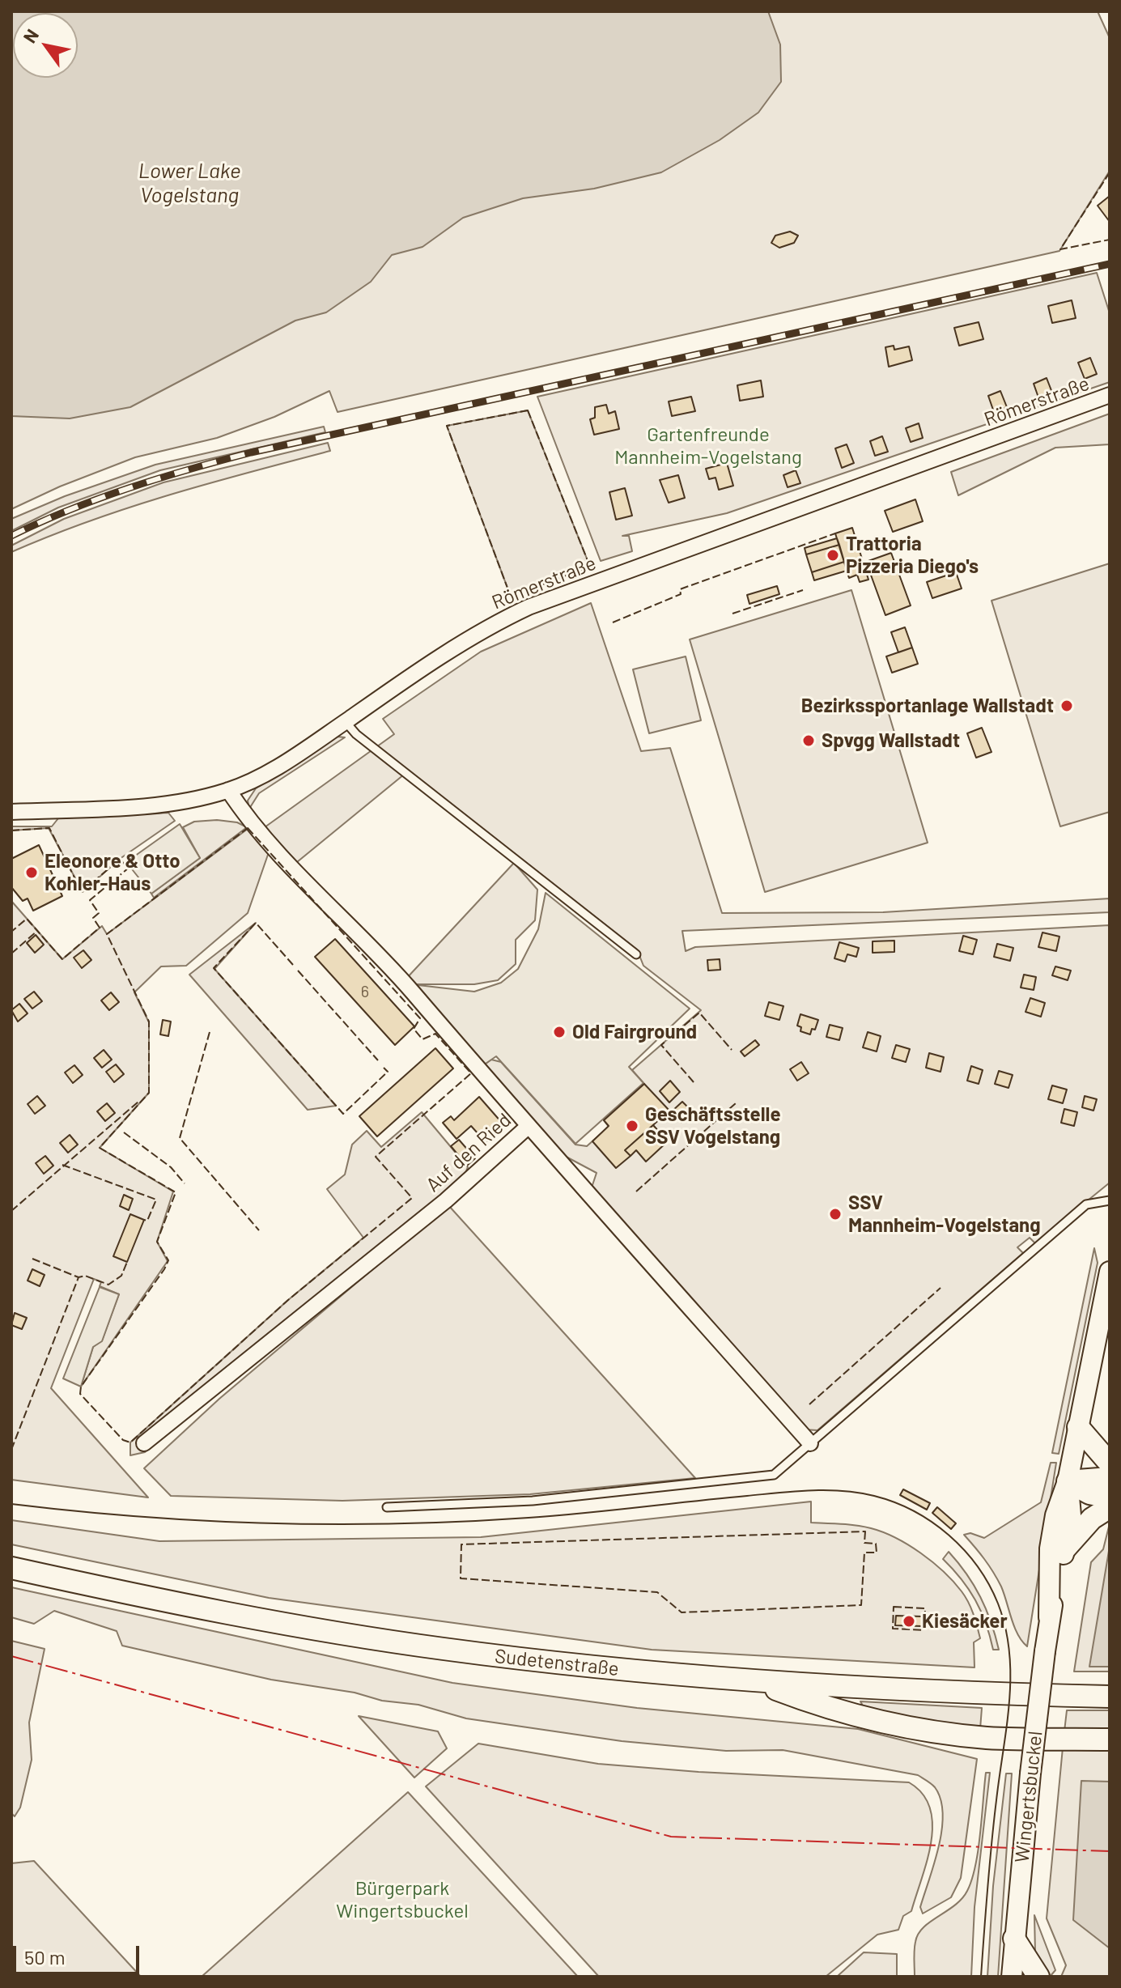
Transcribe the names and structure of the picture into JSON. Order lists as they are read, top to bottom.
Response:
{
  "streets": {
    "main road": ["Sudetenstraße"],
    "street": ["Römerstraße", "Auf den Ried", "Wingertsbuckel"]
  },
  "crossings": [
    ["Römerstraße", "Auf den Ried"]
  ],
  "water": ["Lower Lake Vogelstang"],
  "parks": ["Gartenfreunde Mannheim-Vogelstang", "Bürgerpark Wingertsbuckel"],
  "places": [
    "Trattoria Pizzeria Diego's",
    "Bezirkssportanlage Wallstadt",
    "Spvgg Wallstadt",
    "Eleonore & Otto Kohler-Haus",
    "Old Fairground",
    "Geschäftsstelle SSV Vogelstang",
    "SSV Mannheim-Vogelstang",
    "Kiesäcker"
  ],
  "house_numbers": ["6"],
  "scale_bar": "50 m",
  "north": "top left"
}
